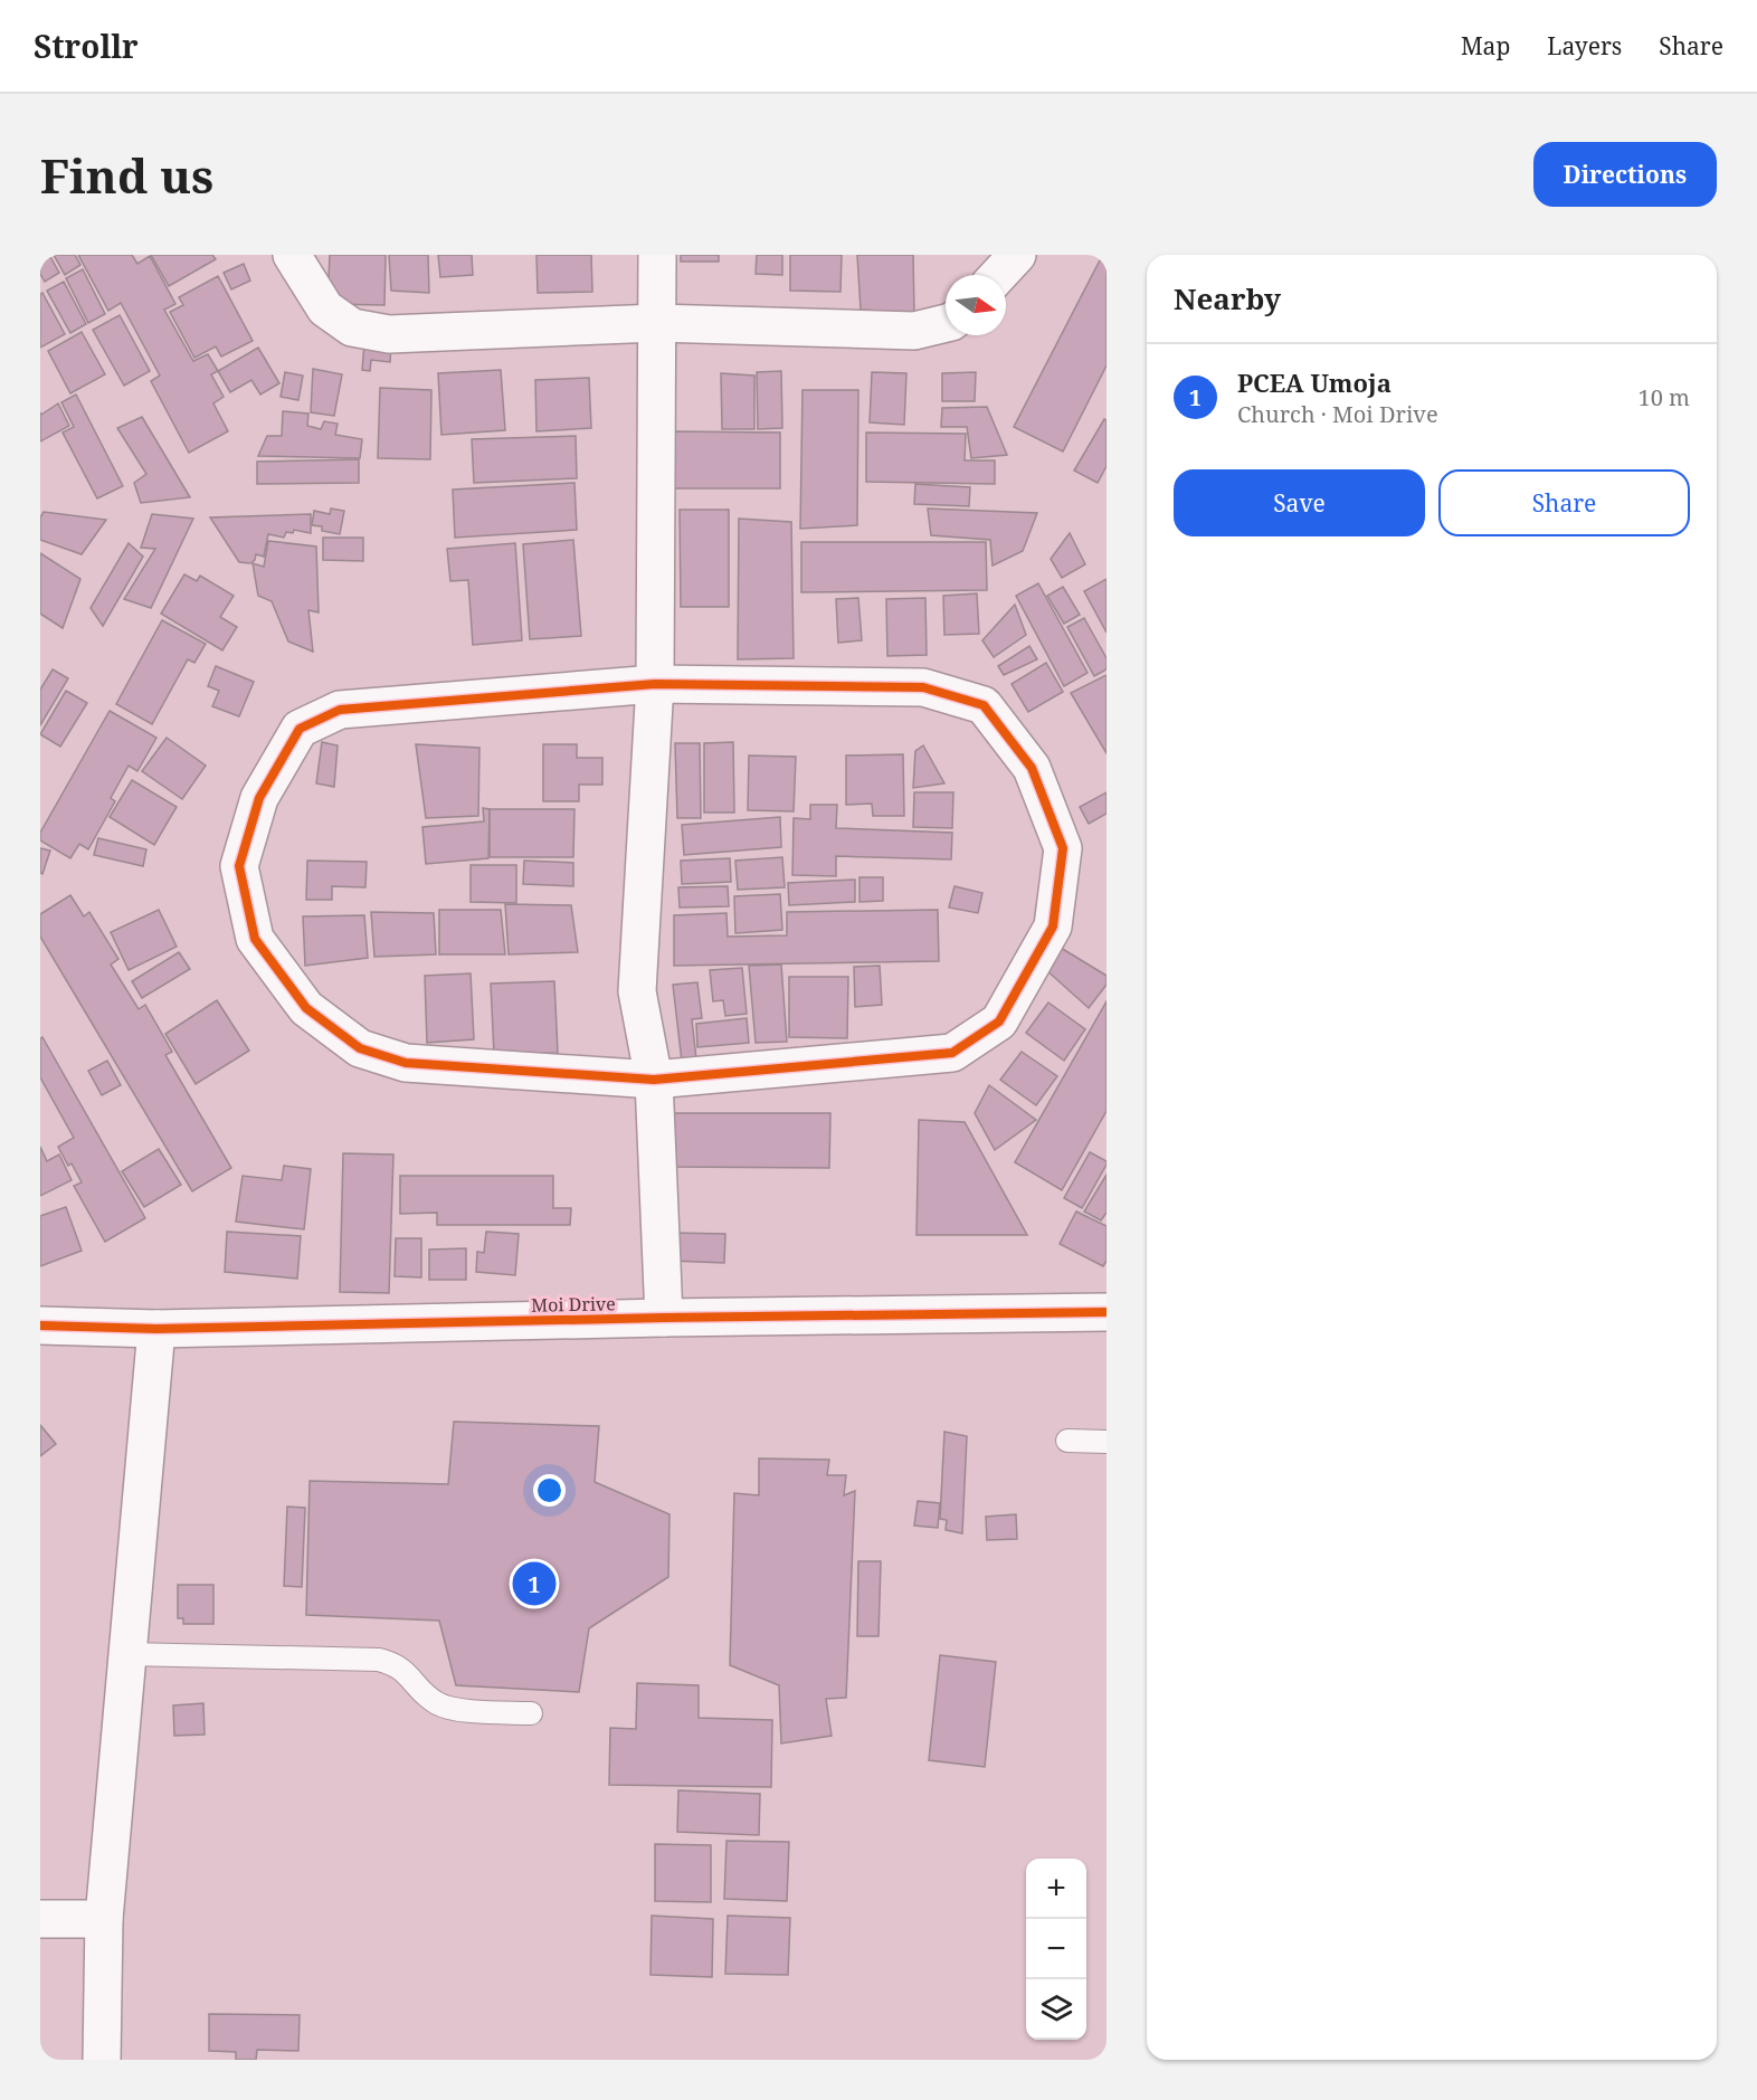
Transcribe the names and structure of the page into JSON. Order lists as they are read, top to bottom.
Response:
{
  "streets": {
    "street": ["Moi Drive"]
  },
  "north": "right",
  "page": {
    "header": "Strollr",
    "nav": ["Map", "Layers", "Share"],
    "buttons": [
      "Directions",
      ["Save", "Share"]
    ],
    "title": "Find us",
    "heading": "Nearby",
    "list": [
      {
        "mark": "1",
        "name": "PCEA Umoja",
        "note": "Church · Moi Drive",
        "value": "10 m"
      }
    ],
    "pins": "1",
    "map_buttons": ["+", "−"]
  }
}
